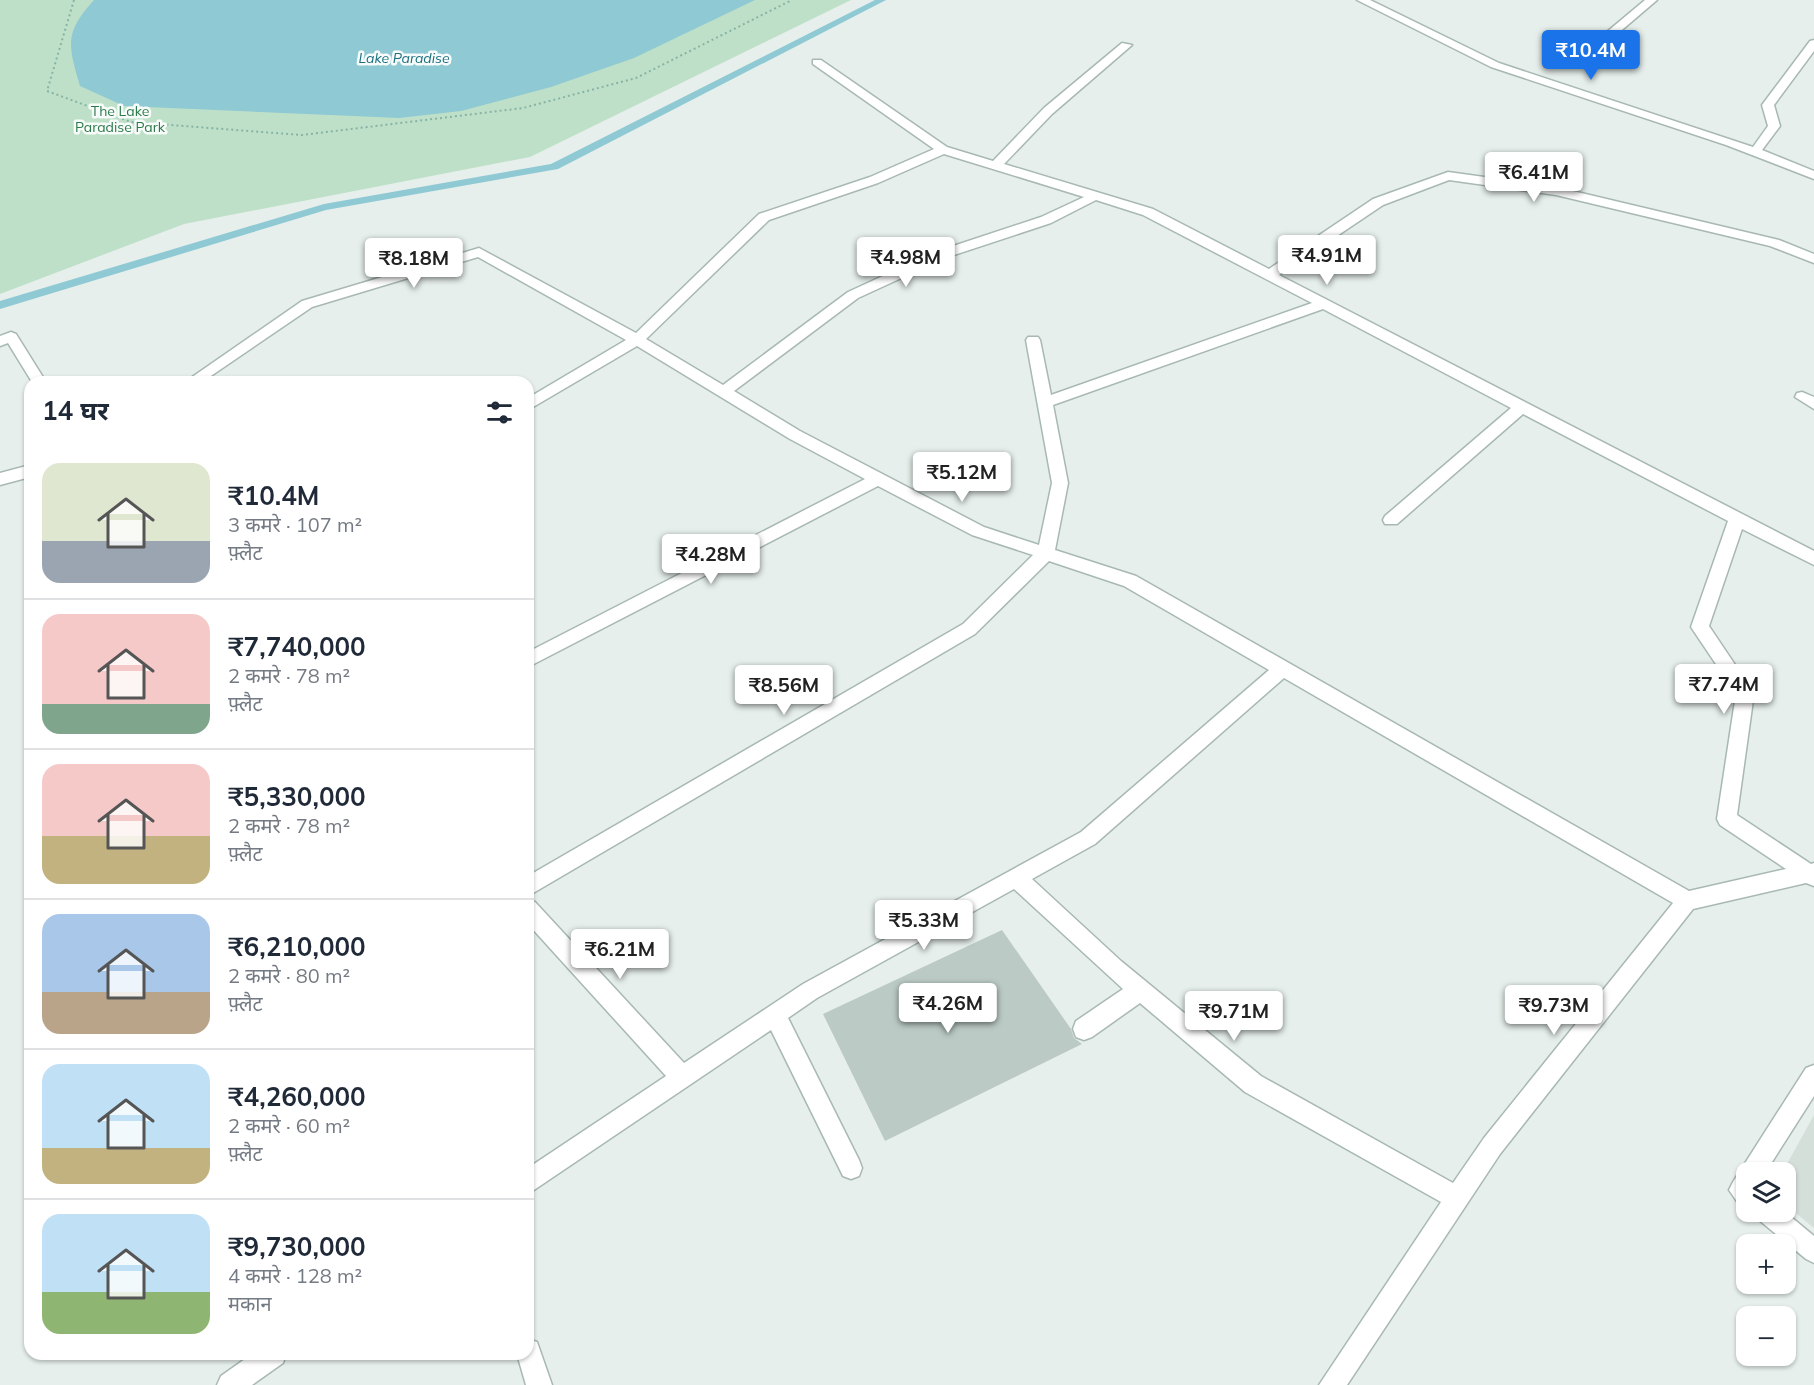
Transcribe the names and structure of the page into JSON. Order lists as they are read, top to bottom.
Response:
{
  "water": ["Lake Paradise"],
  "parks": ["The Lake Paradise Park"],
  "page": {
    "price": [
      "₹10.4M",
      "₹6.41M",
      "₹4.91M",
      "₹4.98M",
      "₹8.18M",
      "₹5.12M",
      "₹4.28M",
      "₹7.74M",
      "₹8.56M",
      "₹5.33M",
      "₹6.21M",
      "₹4.26M",
      "₹9.73M",
      "₹9.71M"
    ],
    "heading": "14 घर",
    "list": [
      {
        "name": "₹10.4M",
        "note": "3 कमरे · 107 m² · फ़्लैट"
      },
      {
        "name": "₹7,740,000",
        "note": "2 कमरे · 78 m² · फ़्लैट"
      },
      {
        "name": "₹5,330,000",
        "note": "2 कमरे · 78 m² · फ़्लैट"
      },
      {
        "name": "₹6,210,000",
        "note": "2 कमरे · 80 m² · फ़्लैट"
      },
      {
        "name": "₹4,260,000",
        "note": "2 कमरे · 60 m² · फ़्लैट"
      },
      {
        "name": "₹9,730,000",
        "note": "4 कमरे · 128 m² · मकान"
      }
    ],
    "map_buttons": ["+", "−"]
  }
}
